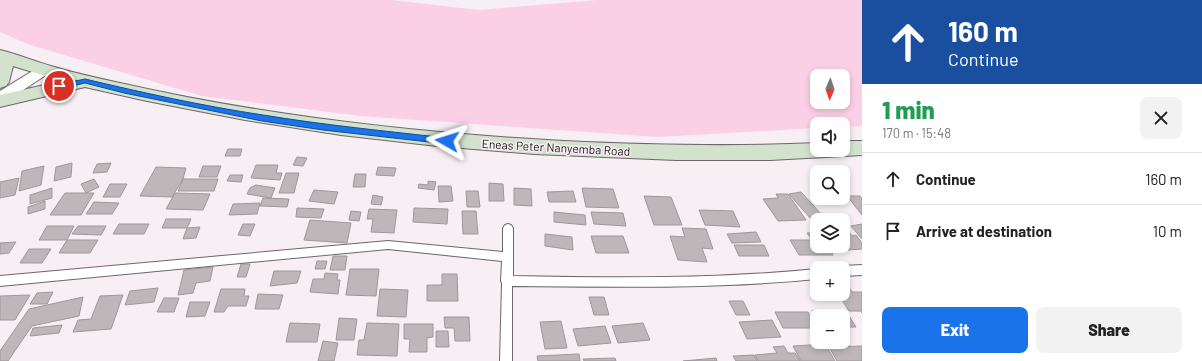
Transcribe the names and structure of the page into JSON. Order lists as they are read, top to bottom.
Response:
{
  "streets": {
    "main road": ["Eneas Peter Nanyemba Road"]
  },
  "north": "bottom",
  "page": {
    "turn": ["160 m", "Continue"],
    "map_buttons": ["+", "−"],
    "heading": ["1 min", "170 m · 15:48"],
    "list": [
      {
        "name": "Continue",
        "value": "160 m"
      },
      {
        "name": "Arrive at destination",
        "value": "10 m"
      }
    ],
    "buttons": ["Exit", "Share"]
  }
}
